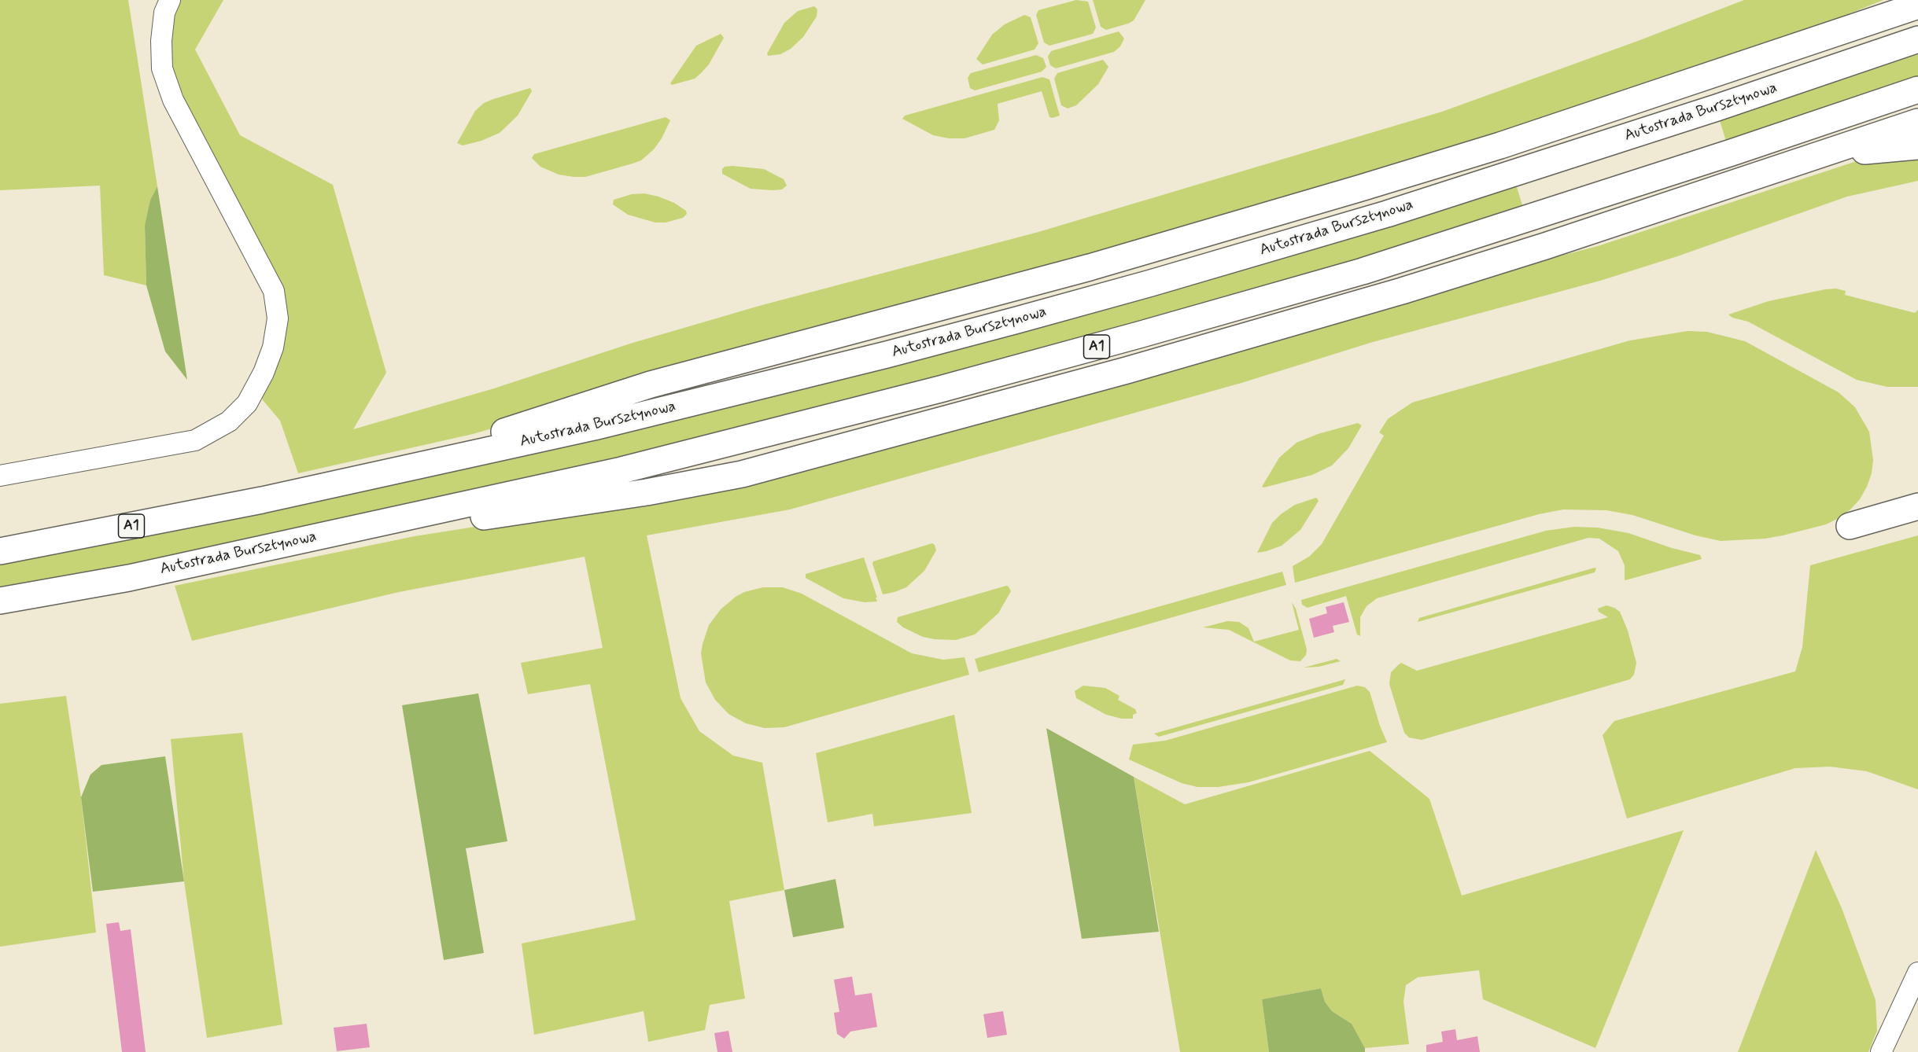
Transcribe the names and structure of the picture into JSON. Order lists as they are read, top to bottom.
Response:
{
  "streets": {
    "highway": ["Autostrada Bursztynowa", "A1"]
  }
}
